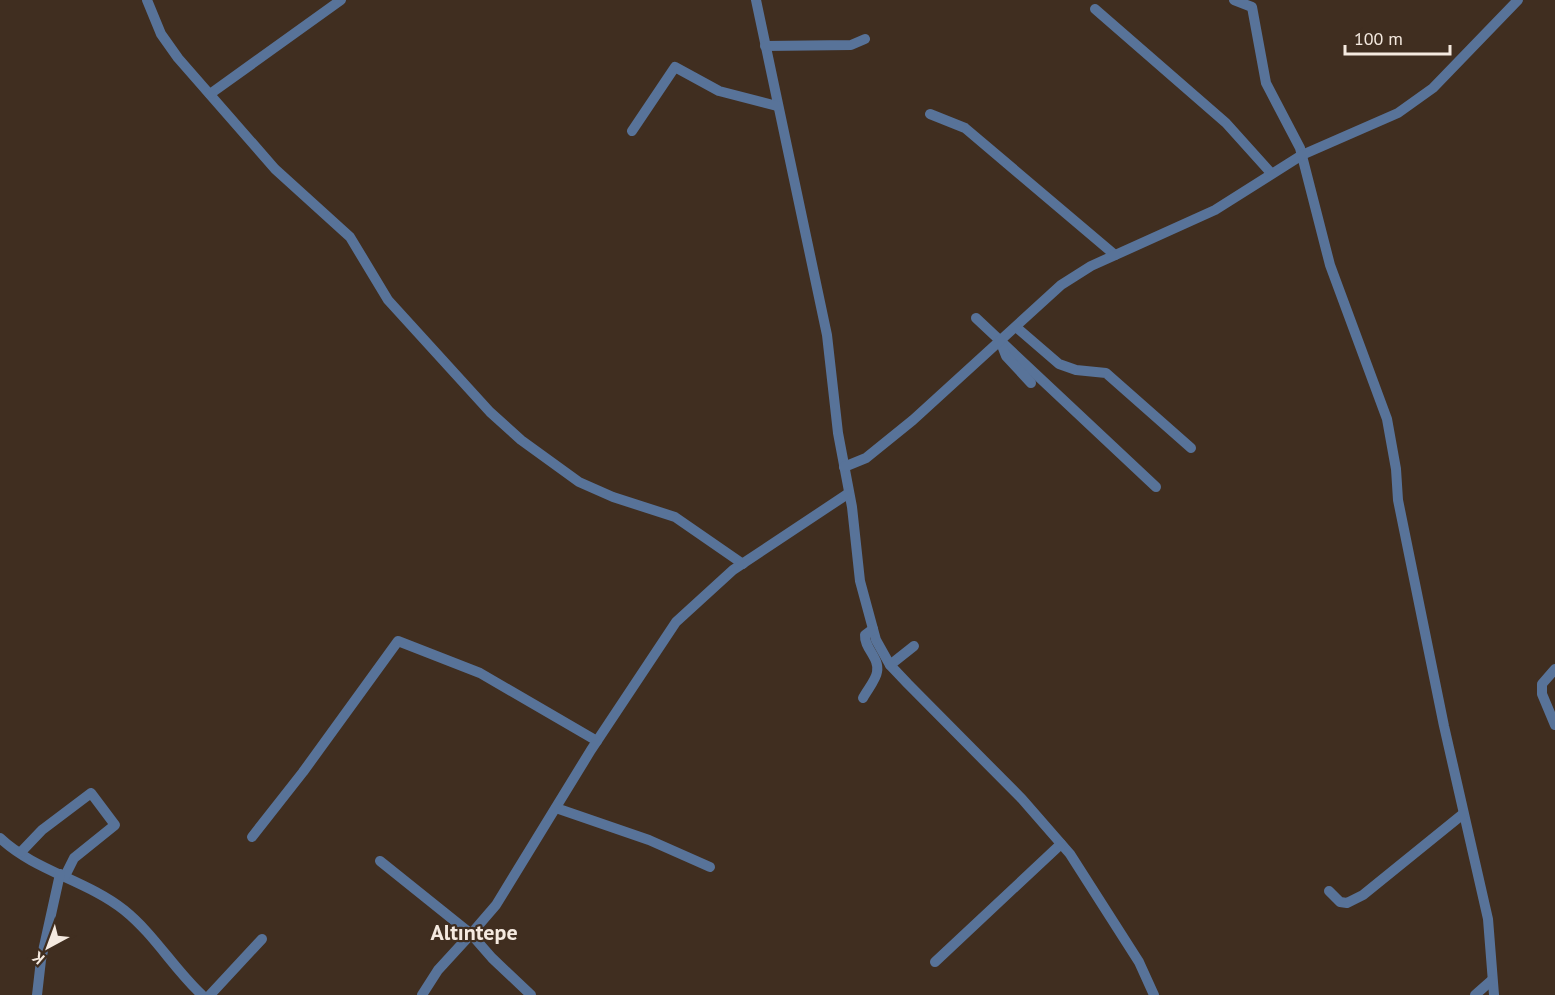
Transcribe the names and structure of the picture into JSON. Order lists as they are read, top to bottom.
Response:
{
  "districts": ["Altıntepe"],
  "scale_bar": "100 m",
  "north": "bottom left"
}
